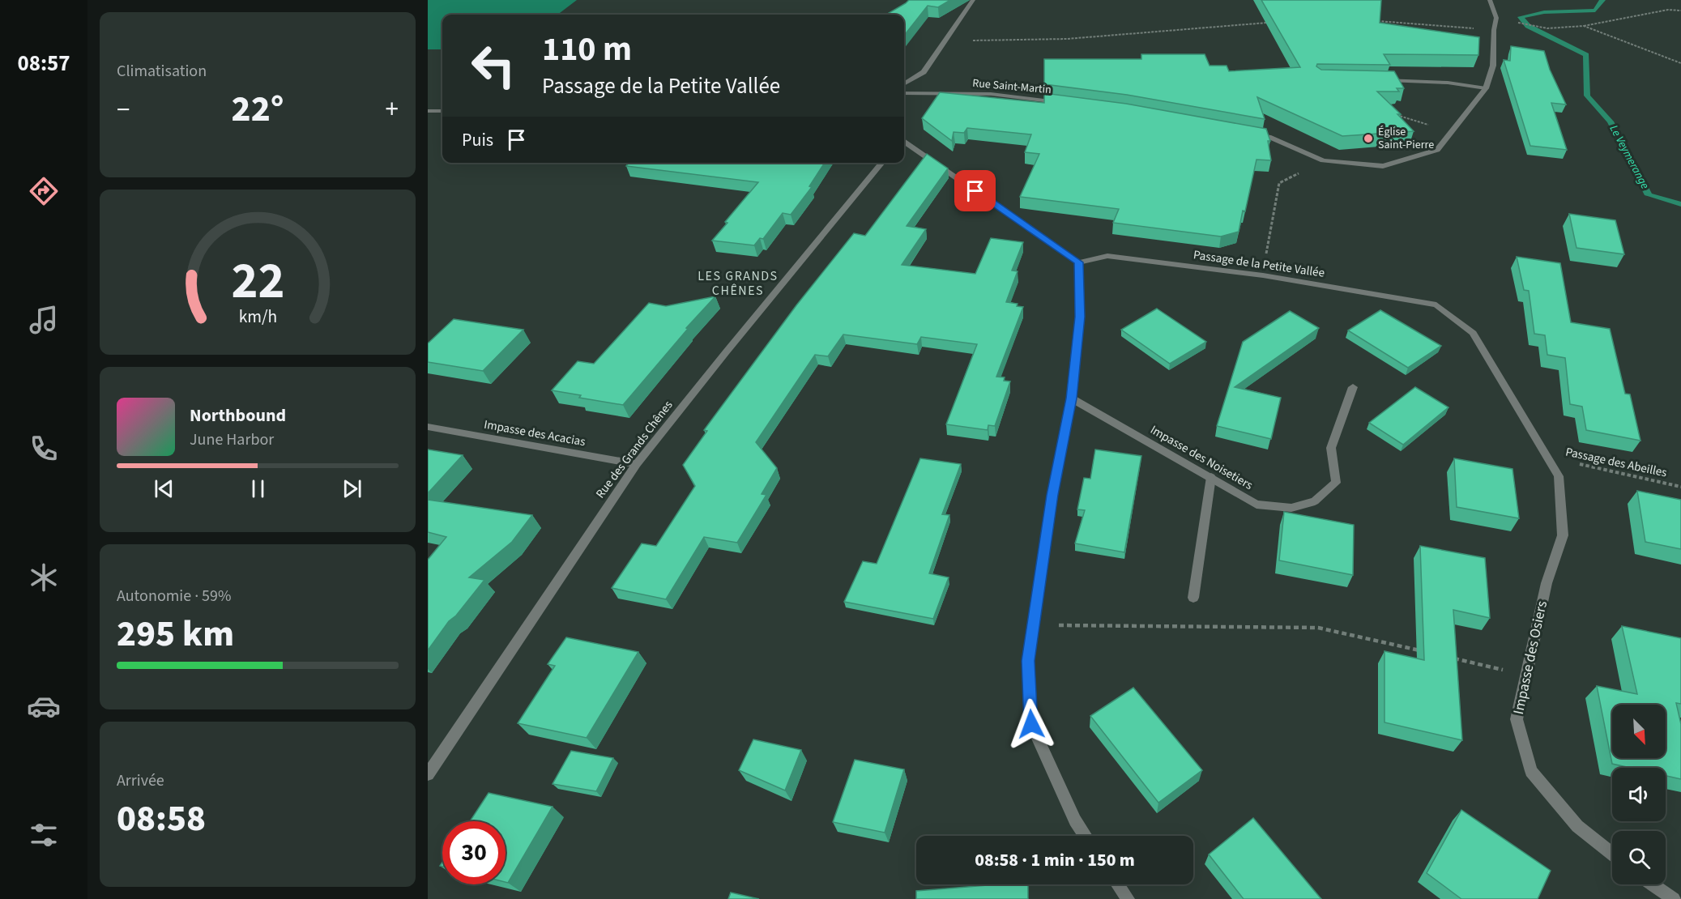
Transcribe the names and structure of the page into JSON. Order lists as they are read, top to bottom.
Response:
{
  "streets": {
    "street": [
      "Rue Saint-Martin",
      "Passage de la Petite Vallée",
      "Impasse des Acacias",
      "Rue des Grands Chênes",
      "Impasse des Noisetiers",
      "Impasse des Osiers"
    ],
    "path": ["Passage des Abeilles"]
  },
  "crossings": [
    ["Passage de la Petite Vallée", "Passage des Abeilles"],
    ["Passage de la Petite Vallée", "Impasse des Osiers"],
    ["Impasse des Acacias", "Rue des Grands Chênes"]
  ],
  "districts": ["LES GRANDS CHÊNES"],
  "water": ["Le Veymerange"],
  "places": ["Église Saint-Pierre"],
  "north": "bottom right",
  "page": {
    "tabs": "08:57",
    "tile": [
      "Climatisation",
      ["Autonomie · 59%", "295 km"],
      ["Arrivée", "08:58"]
    ],
    "turn": ["110 m", "Passage de la Petite Vallée"],
    "heat": ["−", "22°", "+"],
    "then": "Puis",
    "song": ["Northbound", "June Harbor"],
    "limit": "30",
    "trip": "08:58 · 1 min · 150 m",
    "gauge": ["22", "km/h"]
  }
}
